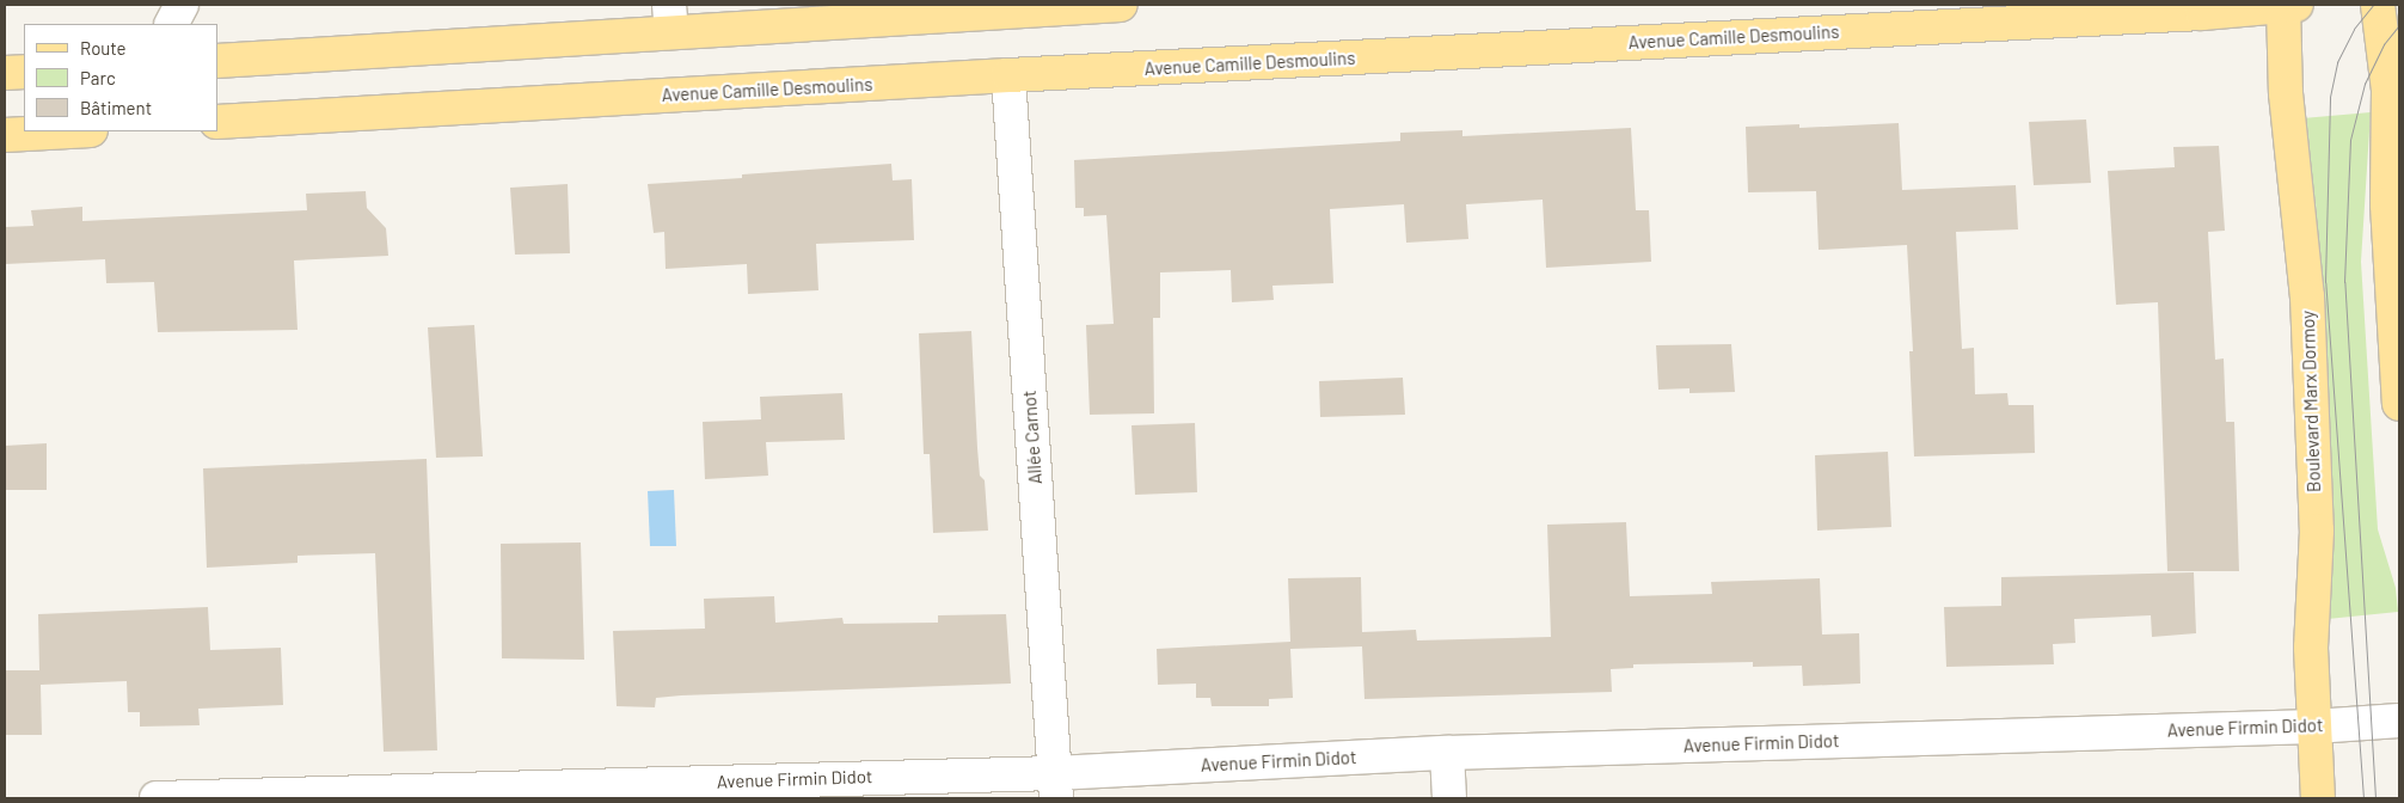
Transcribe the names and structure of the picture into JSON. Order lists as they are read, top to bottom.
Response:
{
  "streets": {
    "main road": ["Avenue Camille Desmoulins", "Boulevard Marx Dormoy"],
    "street": ["Allée Carnot", "Avenue Firmin Didot"]
  },
  "crossings": [
    ["Avenue Camille Desmoulins", "Boulevard Marx Dormoy"],
    ["Avenue Camille Desmoulins", "Allée Carnot"],
    ["Boulevard Marx Dormoy", "Avenue Firmin Didot"],
    ["Allée Carnot", "Avenue Firmin Didot"]
  ],
  "legend": ["Route", "Parc", "Bâtiment"]
}
